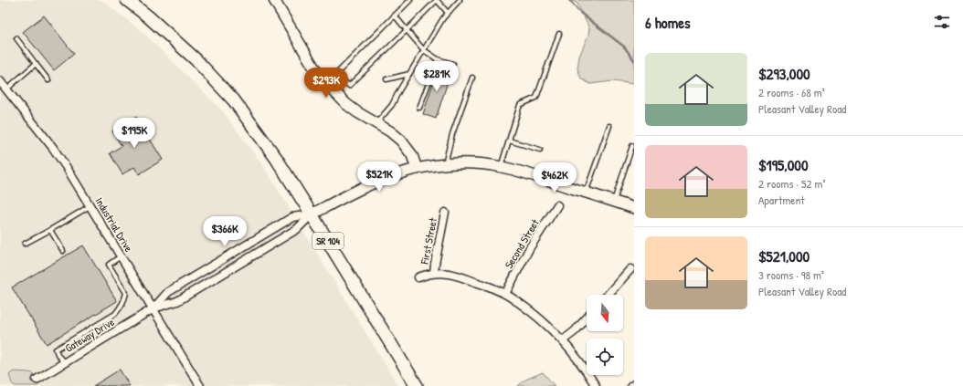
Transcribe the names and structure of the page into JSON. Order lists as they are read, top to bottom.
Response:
{
  "streets": {
    "main road": ["SR 104"],
    "street": [
      "Industrial Drive",
      "First Street",
      "Second Street",
      "Gateway Drive"
    ]
  },
  "crossings": [
    ["Industrial Drive", "Gateway Drive"],
    ["SR 104", "Gateway Drive"]
  ],
  "north": "bottom",
  "page": {
    "heading": "6 homes",
    "list": [
      {
        "name": "$293,000",
        "note": "2 rooms · 68 m² · Pleasant Valley Road"
      },
      {
        "name": "$195,000",
        "note": "2 rooms · 52 m² · Apartment"
      },
      {
        "name": "$521,000",
        "note": "3 rooms · 98 m² · Pleasant Valley Road"
      }
    ],
    "price": [
      "$281K",
      "$293K",
      "$195K",
      "$521K",
      "$462K",
      "$366K"
    ]
  }
}
